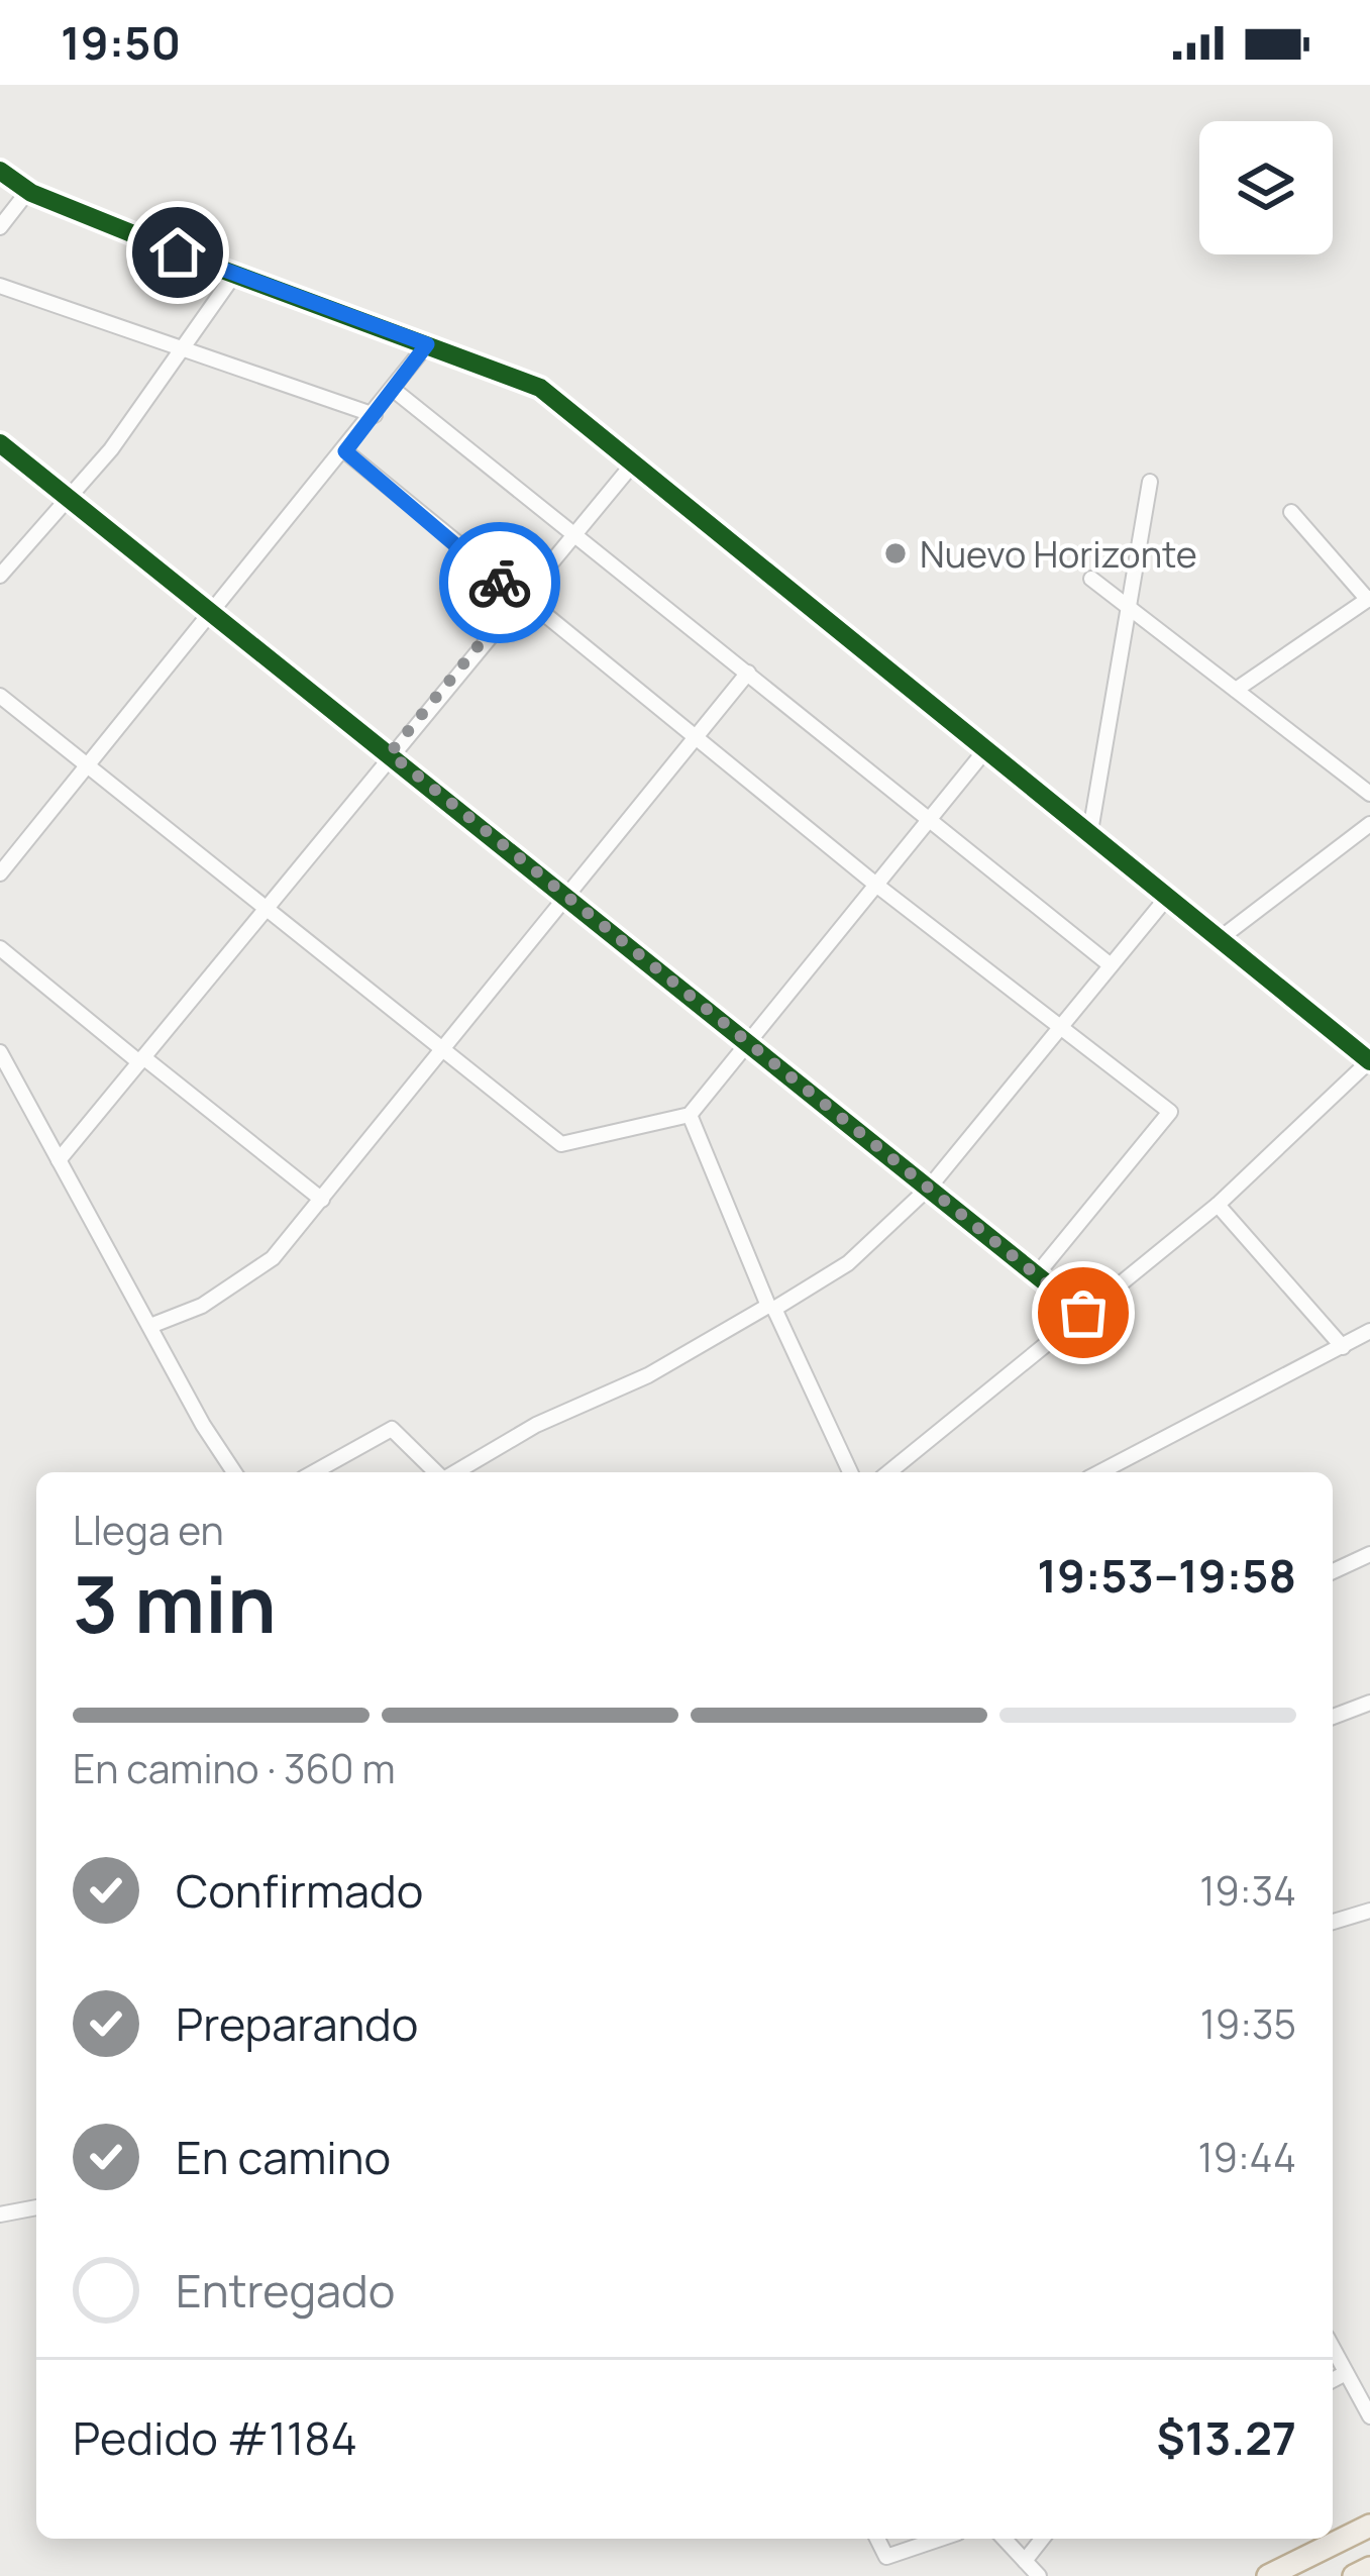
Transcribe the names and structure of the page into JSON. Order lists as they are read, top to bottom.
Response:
{
  "places": ["Nuevo Horizonte"],
  "page": {
    "status": "19:50",
    "heading": ["3 min", "Llega en", "19:53–19:58"],
    "panel": ["Pedido #1184", "$13.27"],
    "bar": "En camino · 360 m",
    "list": [
      ["Confirmado", "19:34"],
      ["Preparando", "19:35"],
      ["En camino", "19:44"],
      "Entregado"
    ]
  }
}
